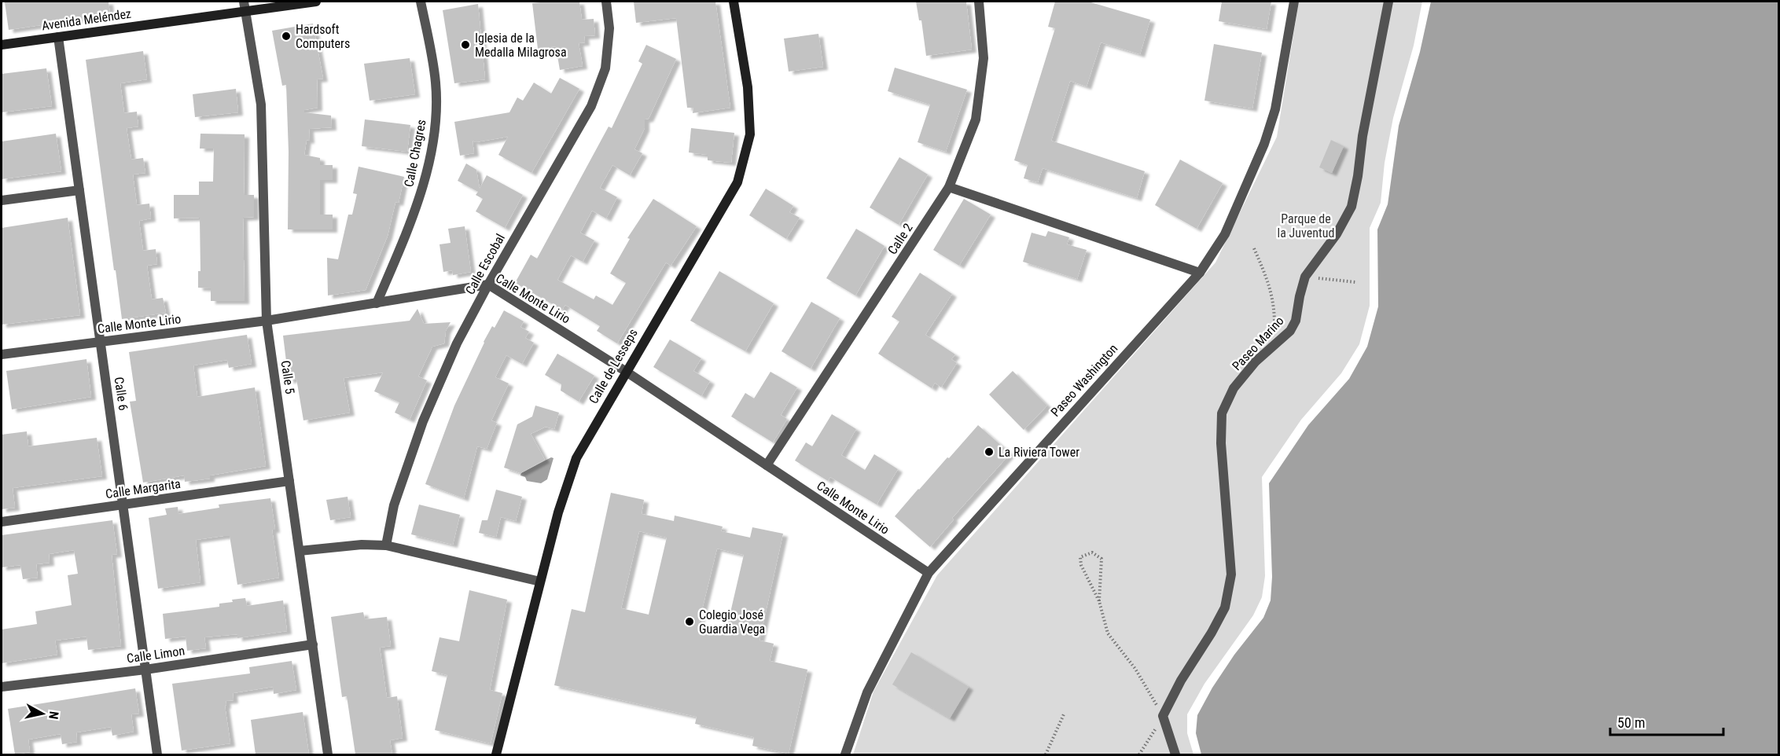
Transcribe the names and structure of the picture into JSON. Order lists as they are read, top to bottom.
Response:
{
  "streets": {
    "main road": ["Avenida Meléndez", "Calle de Lesseps"],
    "street": [
      "Calle Chagres",
      "Calle 2",
      "Calle Escobal",
      "Calle Monte Lirio",
      "Paseo Marino",
      "Calle 5",
      "Paseo Washington",
      "Calle 6",
      "Calle Margarita",
      "Calle Limon"
    ]
  },
  "crossings": [
    ["Avenida Meléndez", "Calle 5"],
    ["Avenida Meléndez", "Calle 6"],
    ["Calle Chagres", "Calle Monte Lirio"],
    ["Calle 2", "Calle Monte Lirio"],
    ["Calle Escobal", "Calle Monte Lirio"],
    ["Calle Monte Lirio", "Calle de Lesseps"],
    ["Calle Monte Lirio", "Calle 5"],
    ["Calle Monte Lirio", "Paseo Washington"],
    ["Calle Monte Lirio", "Calle 6"],
    ["Calle 5", "Calle Margarita"],
    ["Calle 5", "Calle Limon"],
    ["Calle 6", "Calle Margarita"],
    ["Calle 6", "Calle Limon"]
  ],
  "parks": ["Parque de la Juventud"],
  "places": [
    "Hardsoft Computers",
    "Iglesia de la Medalla Milagrosa",
    "La Riviera Tower",
    "Colegio José Guardia Vega"
  ],
  "scale_bar": "50 m",
  "north": "right"
}
